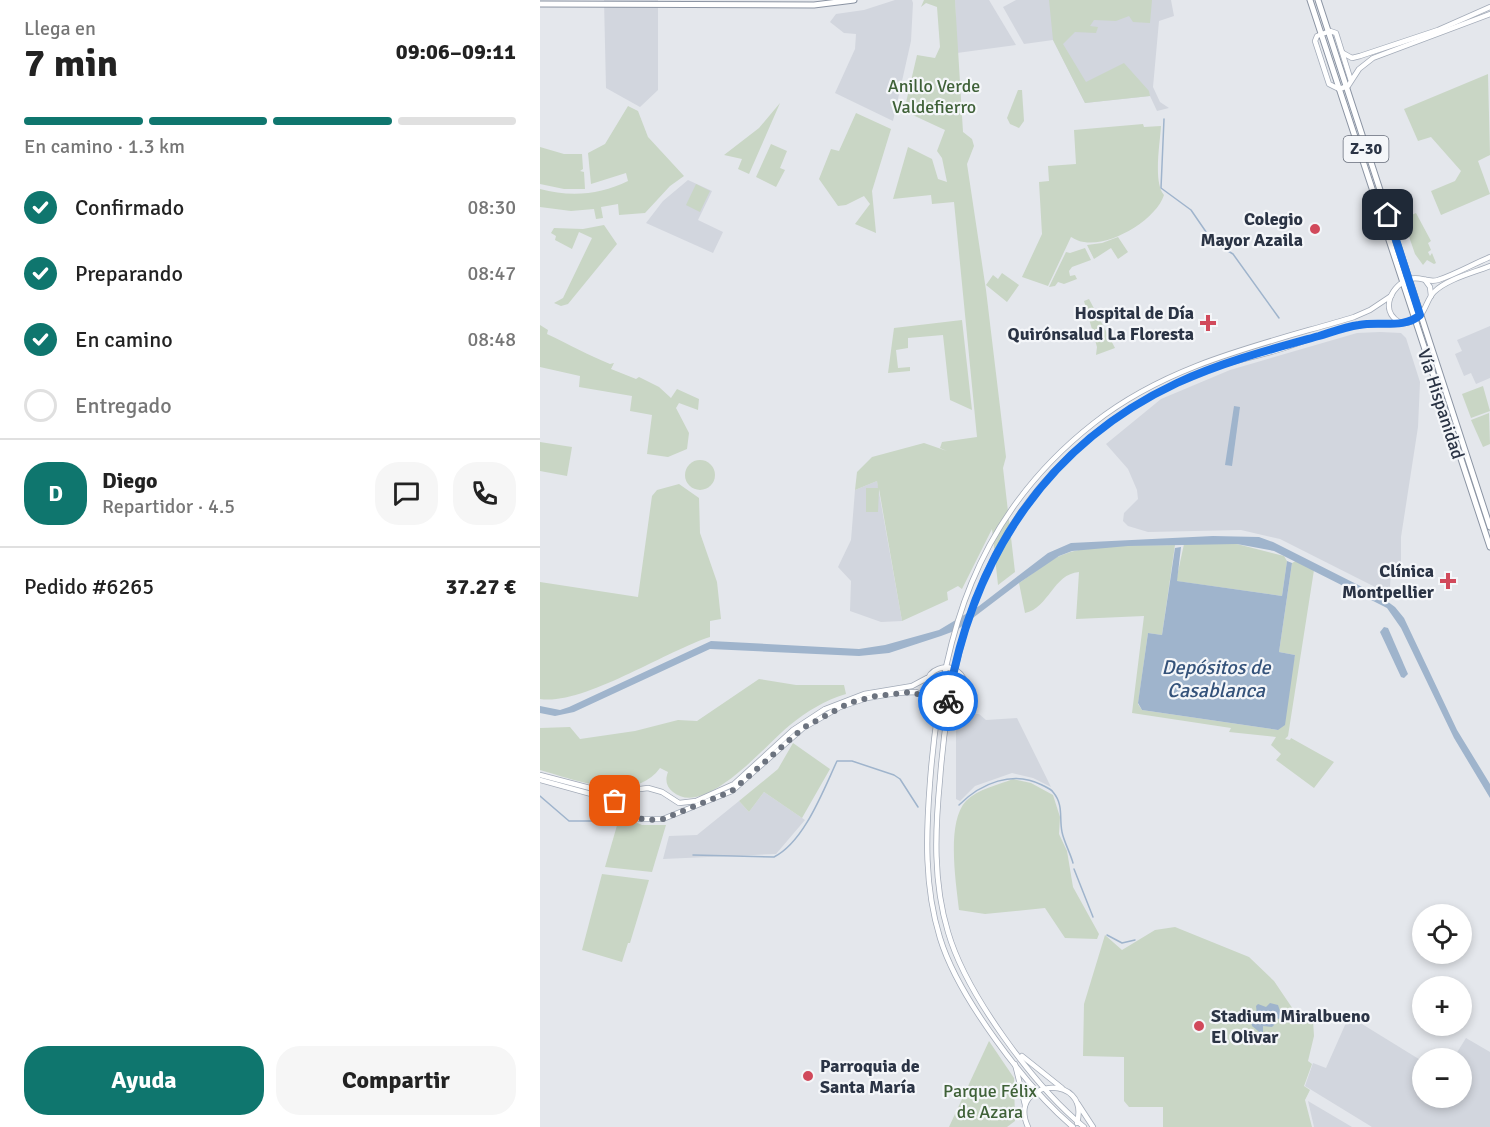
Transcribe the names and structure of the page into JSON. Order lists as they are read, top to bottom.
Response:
{
  "streets": {
    "highway": ["Z-30", "Vía Hispanidad"]
  },
  "water": ["Depósitos de Casablanca"],
  "parks": ["Anillo Verde Valdefierro", "Parque Félix de Azara"],
  "places": {
    "other": ["Colegio Mayor Azaila", "Stadium Miralbueno El Olivar", "Parroquia de Santa María"],
    "health": ["Hospital de Día Quirónsalud La Floresta", "Clínica Montpellier"]
  },
  "page": {
    "heading": ["7 min", "Llega en", "09:06–09:11"],
    "panel": [
      "Diego",
      "Repartidor · 4.5",
      "Pedido #6265",
      "37.27 €"
    ],
    "bar": "En camino · 1.3 km",
    "list": [
      ["Confirmado", "08:30"],
      ["Preparando", "08:47"],
      ["En camino", "08:48"],
      "Entregado"
    ],
    "round": "D",
    "map_buttons": ["+", "−"],
    "buttons": ["Ayuda", "Compartir"]
  }
}
